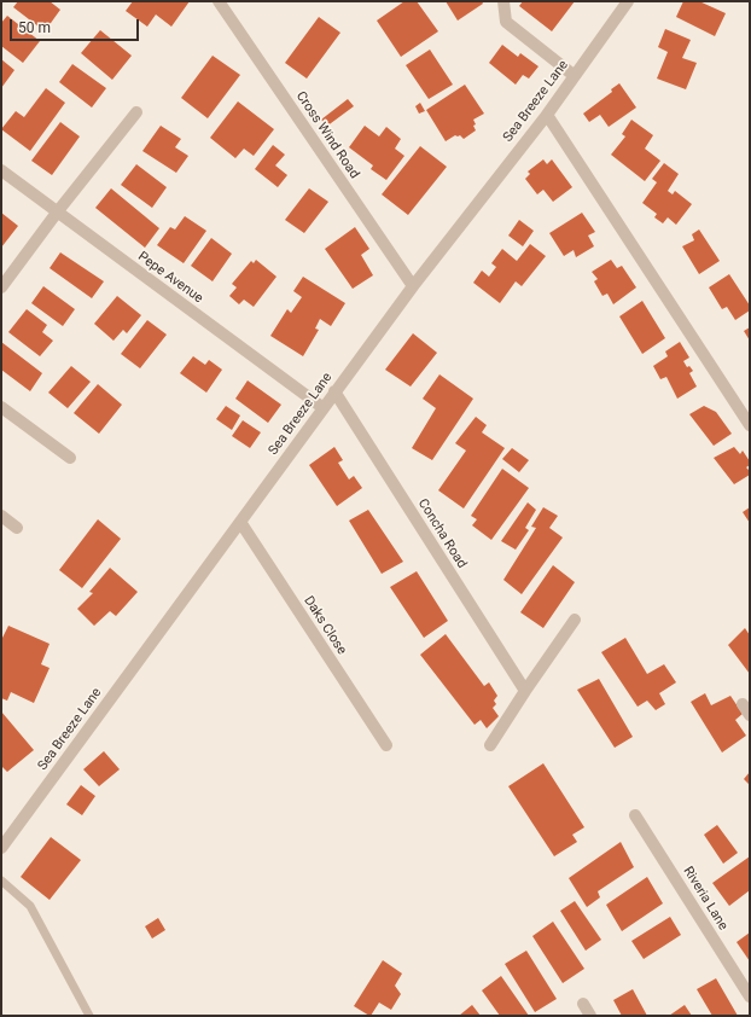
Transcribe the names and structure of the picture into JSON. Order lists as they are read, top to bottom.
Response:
{
  "streets": {
    "street": [
      "Sea Breeze Lane",
      "Cross Wind Road",
      "Pepe Avenue",
      "Concha Road",
      "Daks Close",
      "Riveria Lane"
    ]
  },
  "crossings": [
    ["Sea Breeze Lane", "Cross Wind Road"],
    ["Sea Breeze Lane", "Pepe Avenue"],
    ["Sea Breeze Lane", "Concha Road"],
    ["Sea Breeze Lane", "Daks Close"]
  ],
  "scale_bar": "50 m"
}
